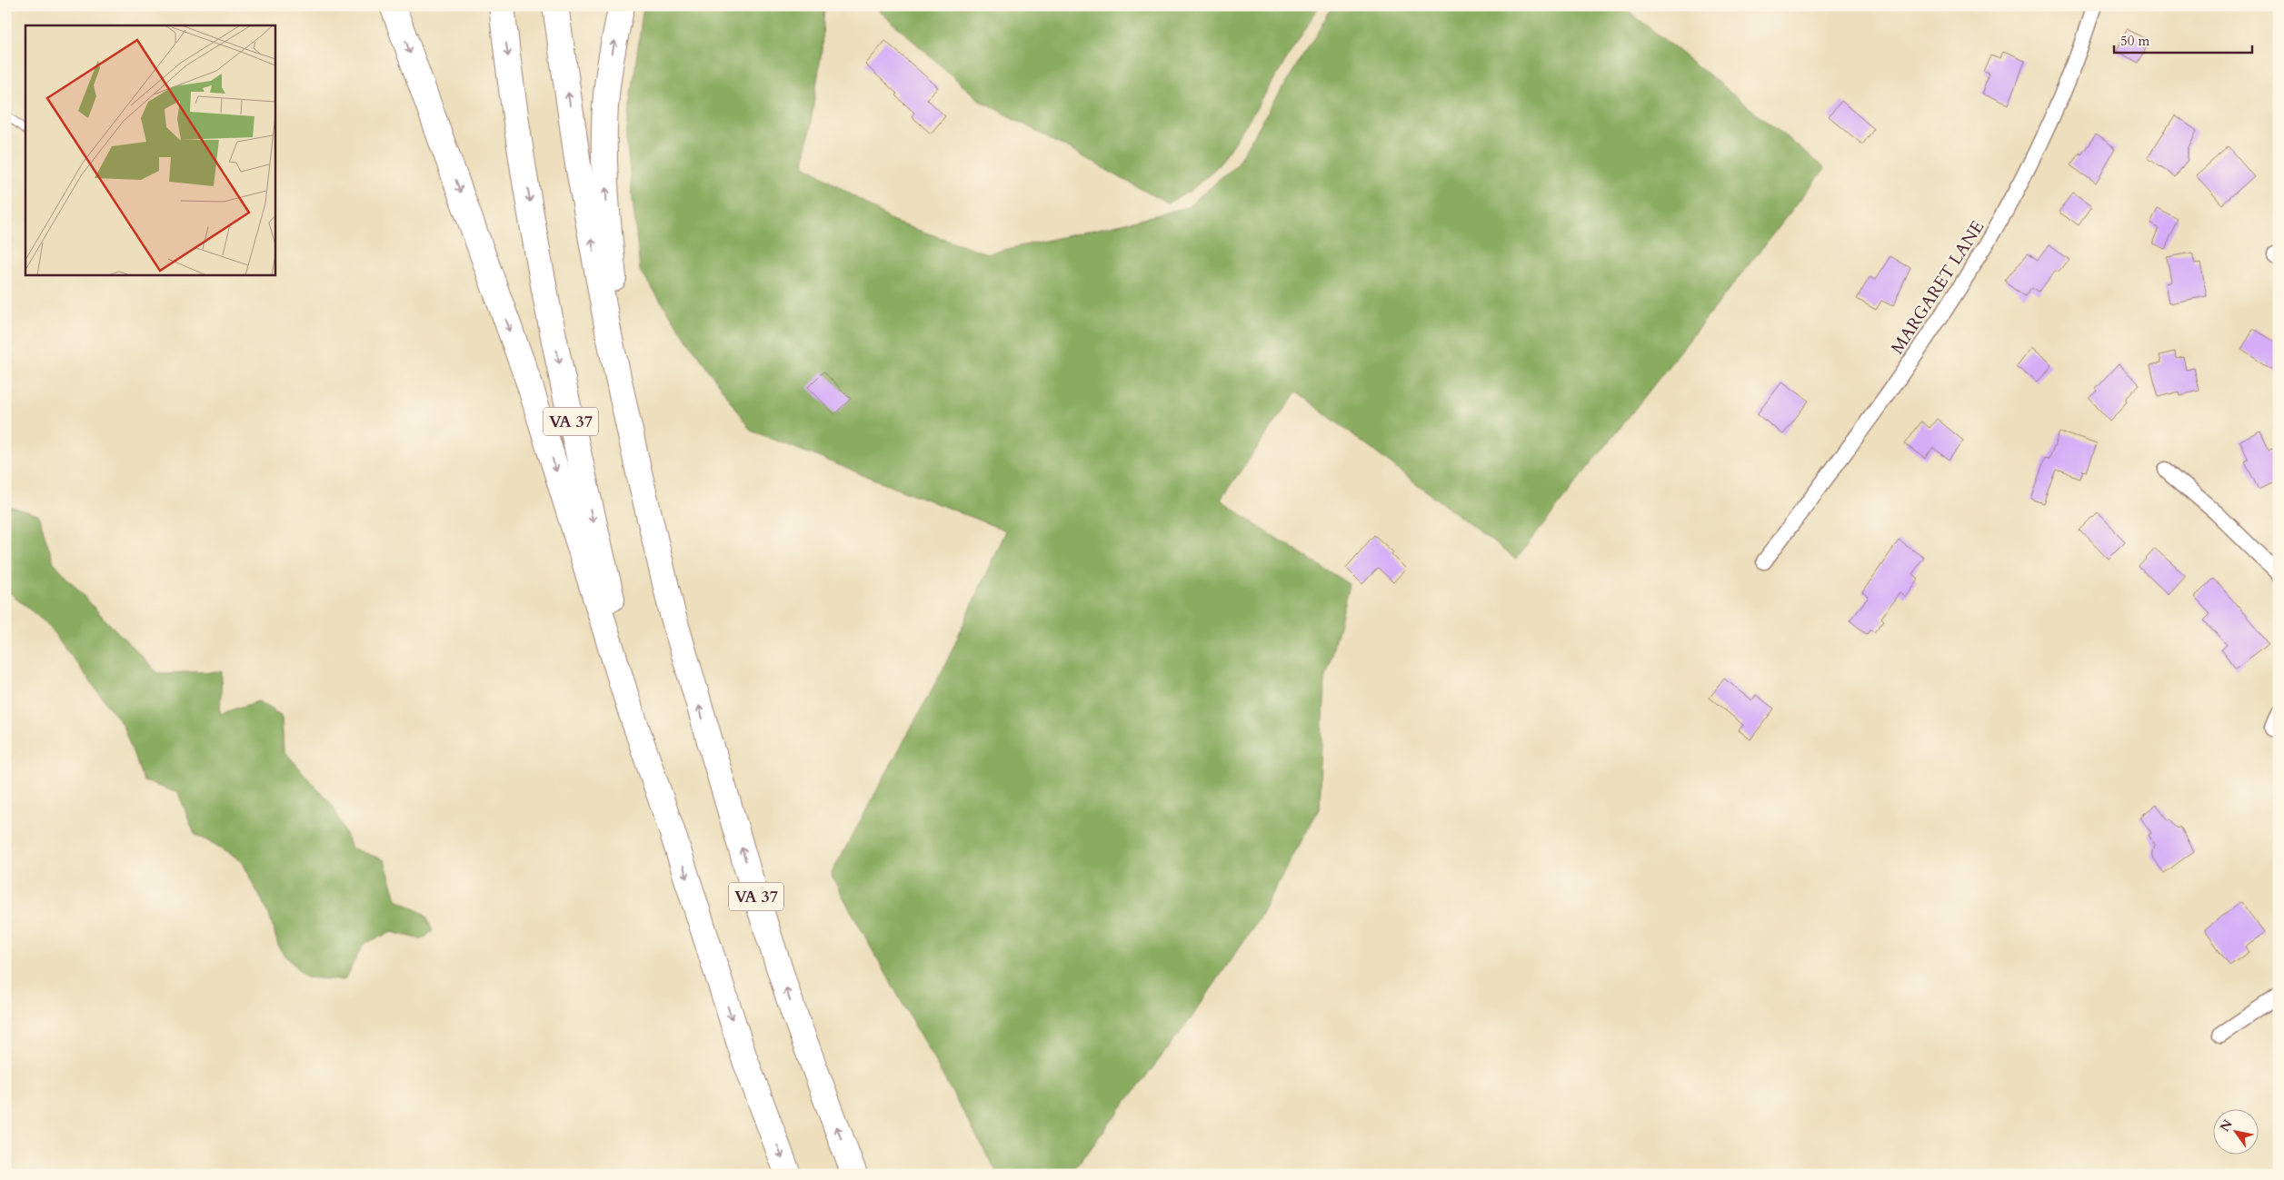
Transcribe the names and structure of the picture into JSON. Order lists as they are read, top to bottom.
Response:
{
  "streets": {
    "highway": ["VA 37"],
    "street": ["MARGARET LANE"]
  },
  "scale_bar": "50 m",
  "north": "top left"
}
